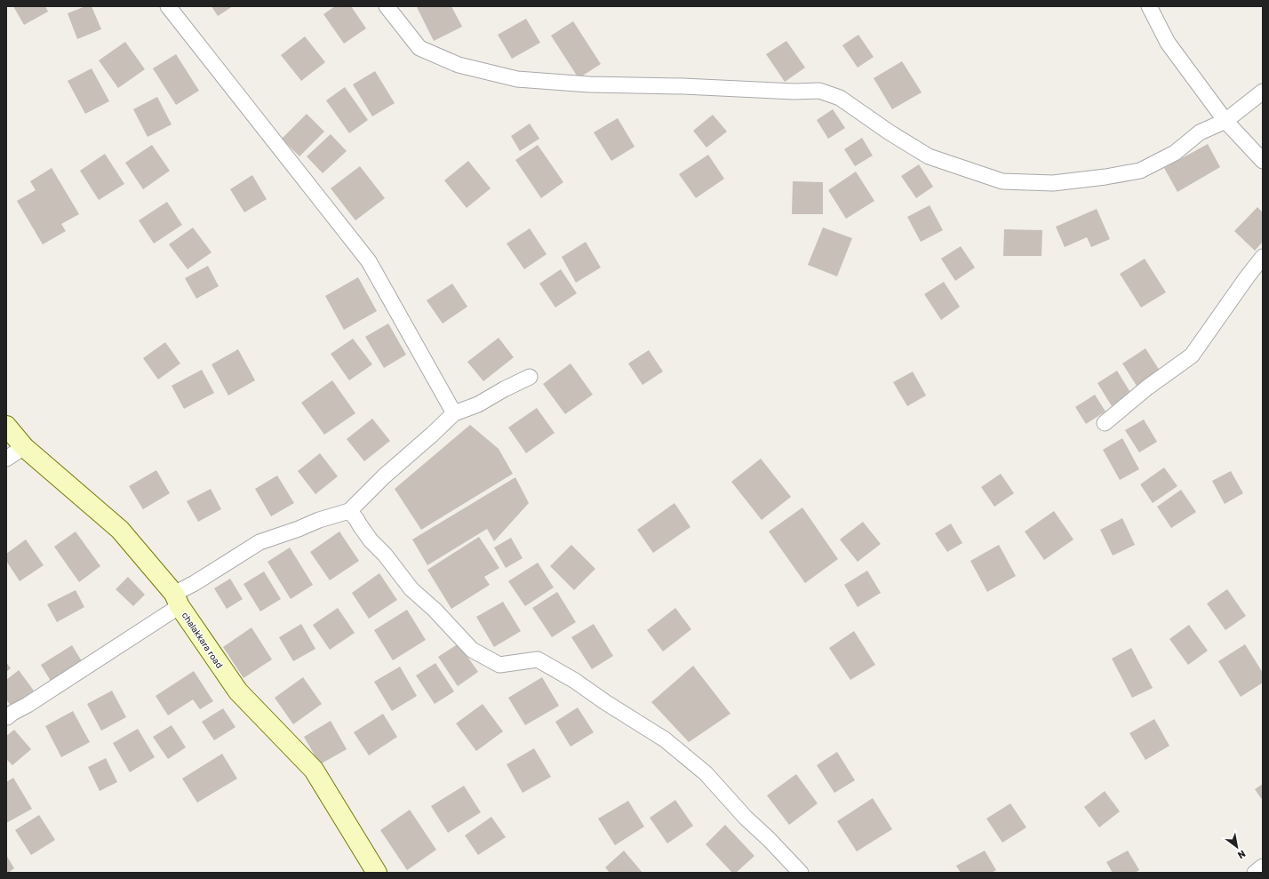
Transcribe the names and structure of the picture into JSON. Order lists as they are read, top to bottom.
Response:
{
  "streets": {
    "main road": ["chalakkara road"]
  },
  "north": "bottom right"
}
